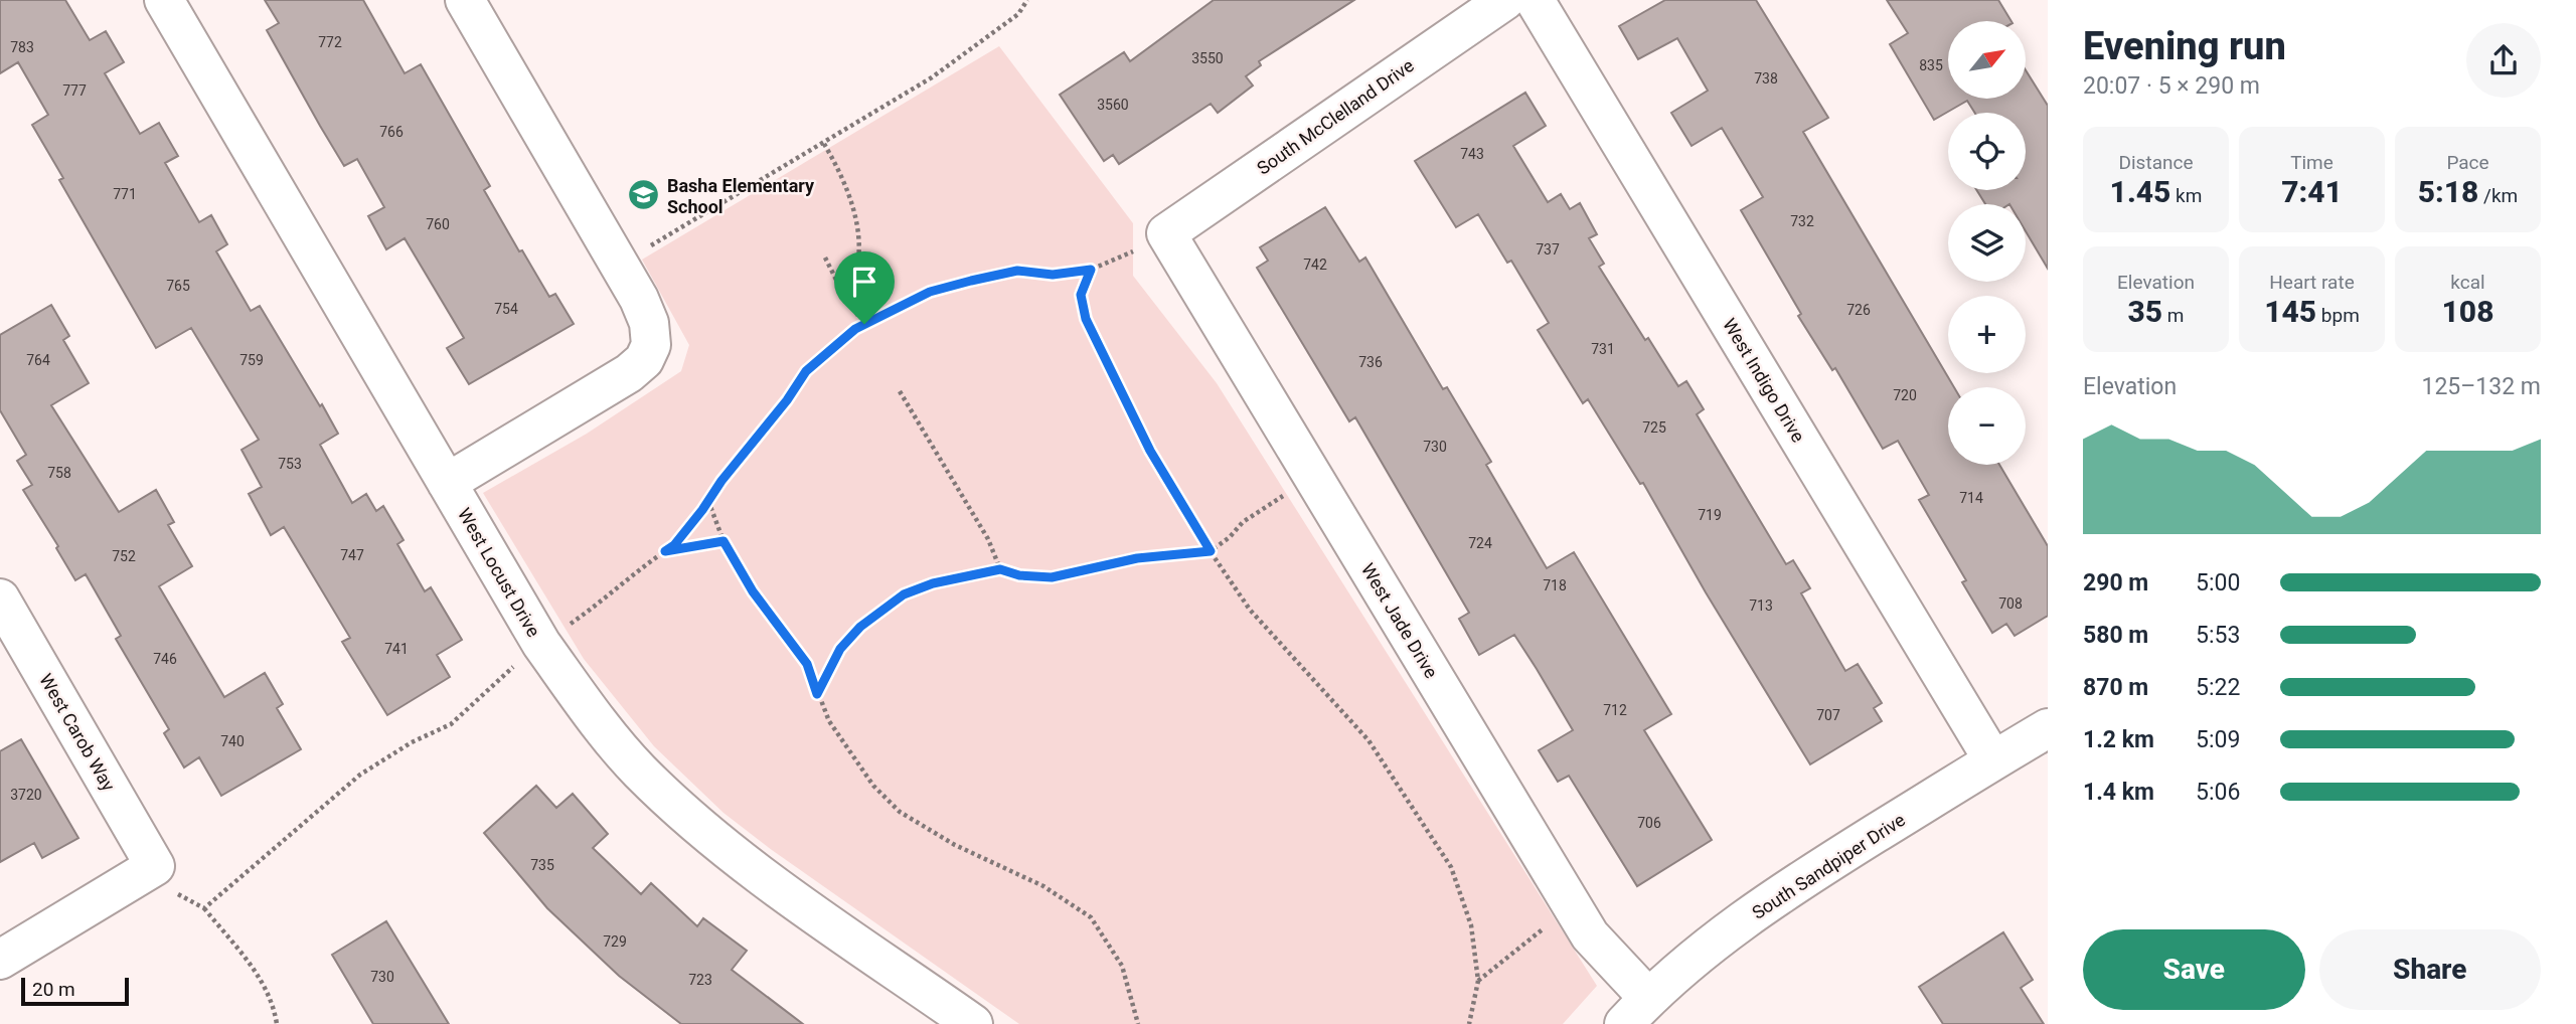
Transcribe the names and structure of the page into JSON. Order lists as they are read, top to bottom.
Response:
{
  "streets": {
    "street": [
      "South McClelland Drive",
      "West Indigo Drive",
      "West Locust Drive",
      "West Jade Drive",
      "West Carob Way",
      "South Sandpiper Drive"
    ]
  },
  "crossings": [
    ["South McClelland Drive", "West Jade Drive"],
    ["West Indigo Drive", "South Sandpiper Drive"],
    ["West Jade Drive", "South Sandpiper Drive"]
  ],
  "places": {
    "school or university": ["Basha Elementary School"]
  },
  "house_numbers": [
    "772",
    "783",
    "3550",
    "835",
    "738",
    "777",
    "3560",
    "766",
    "743",
    "771",
    "732",
    "760",
    "737",
    "742",
    "765",
    "754",
    "726",
    "731",
    "764",
    "759",
    "736",
    "720",
    "725",
    "730",
    "753",
    "758",
    "714",
    "719",
    "724",
    "747",
    "752",
    "718",
    "708",
    "713",
    "741",
    "746",
    "712",
    "707",
    "740",
    "3720",
    "706",
    "735",
    "729",
    "730",
    "723"
  ],
  "scale_bar": "20 m",
  "north": "top right",
  "page": {
    "heading": ["Evening run", "20:07 · 5 × 290 m"],
    "map_buttons": ["+", "−"],
    "stats": [
      ["Distance", "1.45 km"],
      ["Time", "7:41"],
      ["Pace", "5:18 /km"],
      ["Elevation", "35 m"],
      ["Heart rate", "145 bpm"],
      ["kcal", "108"]
    ],
    "chart": ["Elevation", "125–132 m"],
    "list": [
      {
        "name": "290 m",
        "note": "5:00"
      },
      {
        "name": "580 m",
        "note": "5:53"
      },
      {
        "name": "870 m",
        "note": "5:22"
      },
      {
        "name": "1.2 km",
        "note": "5:09"
      },
      {
        "name": "1.4 km",
        "note": "5:06"
      }
    ],
    "buttons": ["Save", "Share"],
    "scale": "20 m"
  }
}
